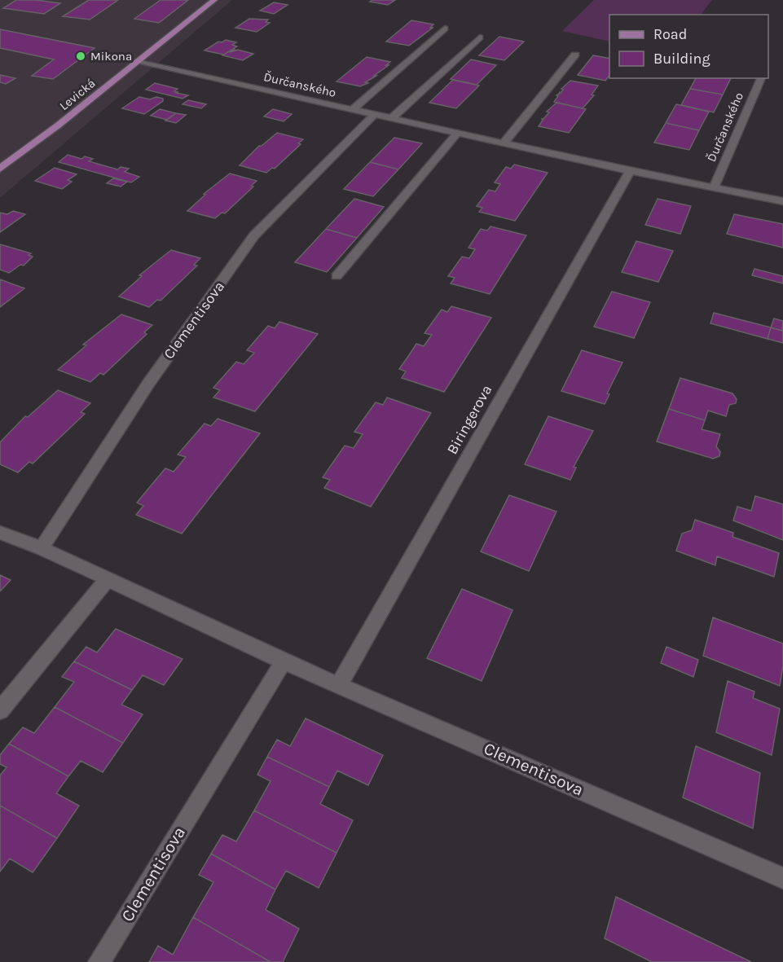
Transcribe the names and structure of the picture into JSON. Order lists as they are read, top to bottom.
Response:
{
  "streets": {
    "main road": ["Levická"],
    "street": ["Ďurčanského", "Clementisova", "Biringerova"]
  },
  "crossings": [
    ["Ďurčanského", "Levická"],
    ["Ďurčanského", "Clementisova"],
    ["Ďurčanského", "Biringerova"],
    ["Clementisova", "Biringerova"]
  ],
  "places": ["Mikona"],
  "legend": ["Road", "Building"]
}
